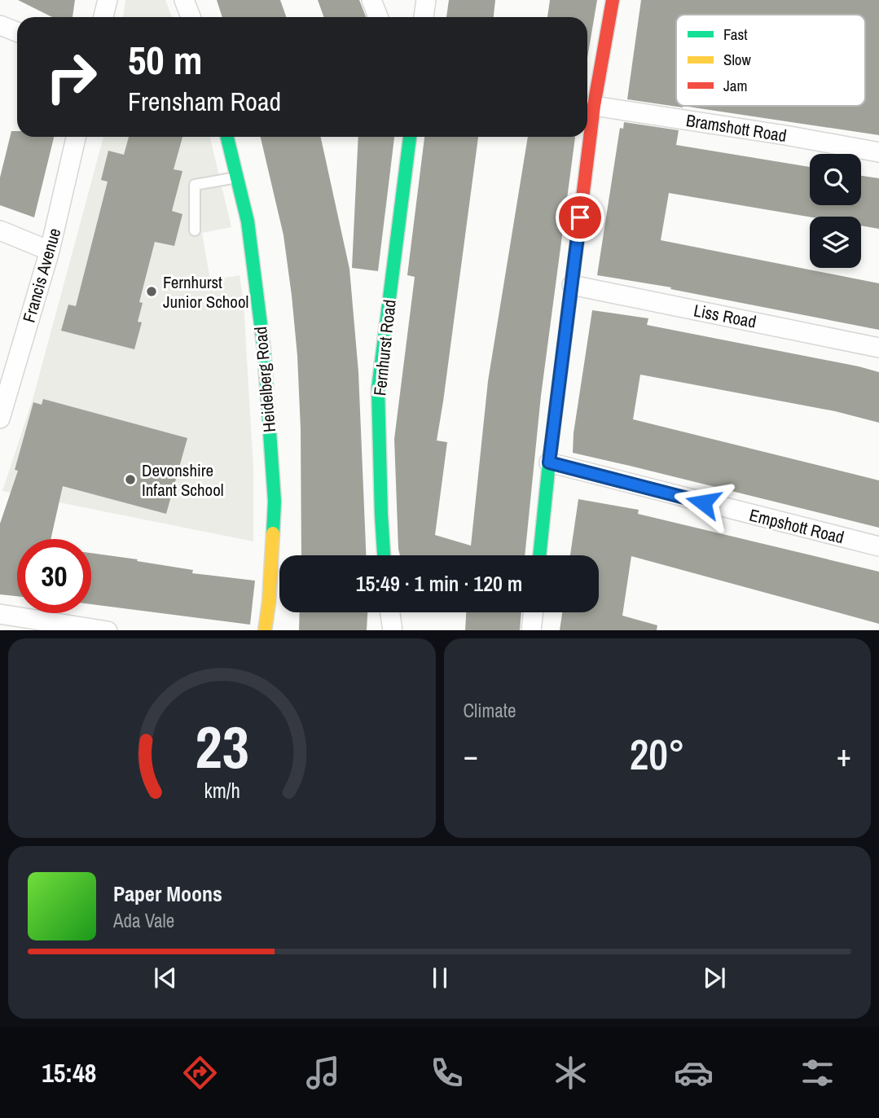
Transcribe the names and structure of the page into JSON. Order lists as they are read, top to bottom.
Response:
{
  "streets": {
    "street": [
      "Bramshott Road",
      "Francis Avenue",
      "Liss Road",
      "Fernhurst Road",
      "Heidelberg Road",
      "Empshott Road"
    ]
  },
  "places": ["Fernhurst Junior School", "Devonshire Infant School"],
  "legend": ["Fast", "Slow", "Jam"],
  "page": {
    "turn": ["50 m", "Frensham Road"],
    "limit": "30",
    "trip": "15:49 · 1 min · 120 m",
    "tile": "Climate",
    "heat": ["−", "20°", "+"],
    "song": ["Paper Moons", "Ada Vale"],
    "tabs": "15:48",
    "gauge": ["23", "km/h"]
  }
}
